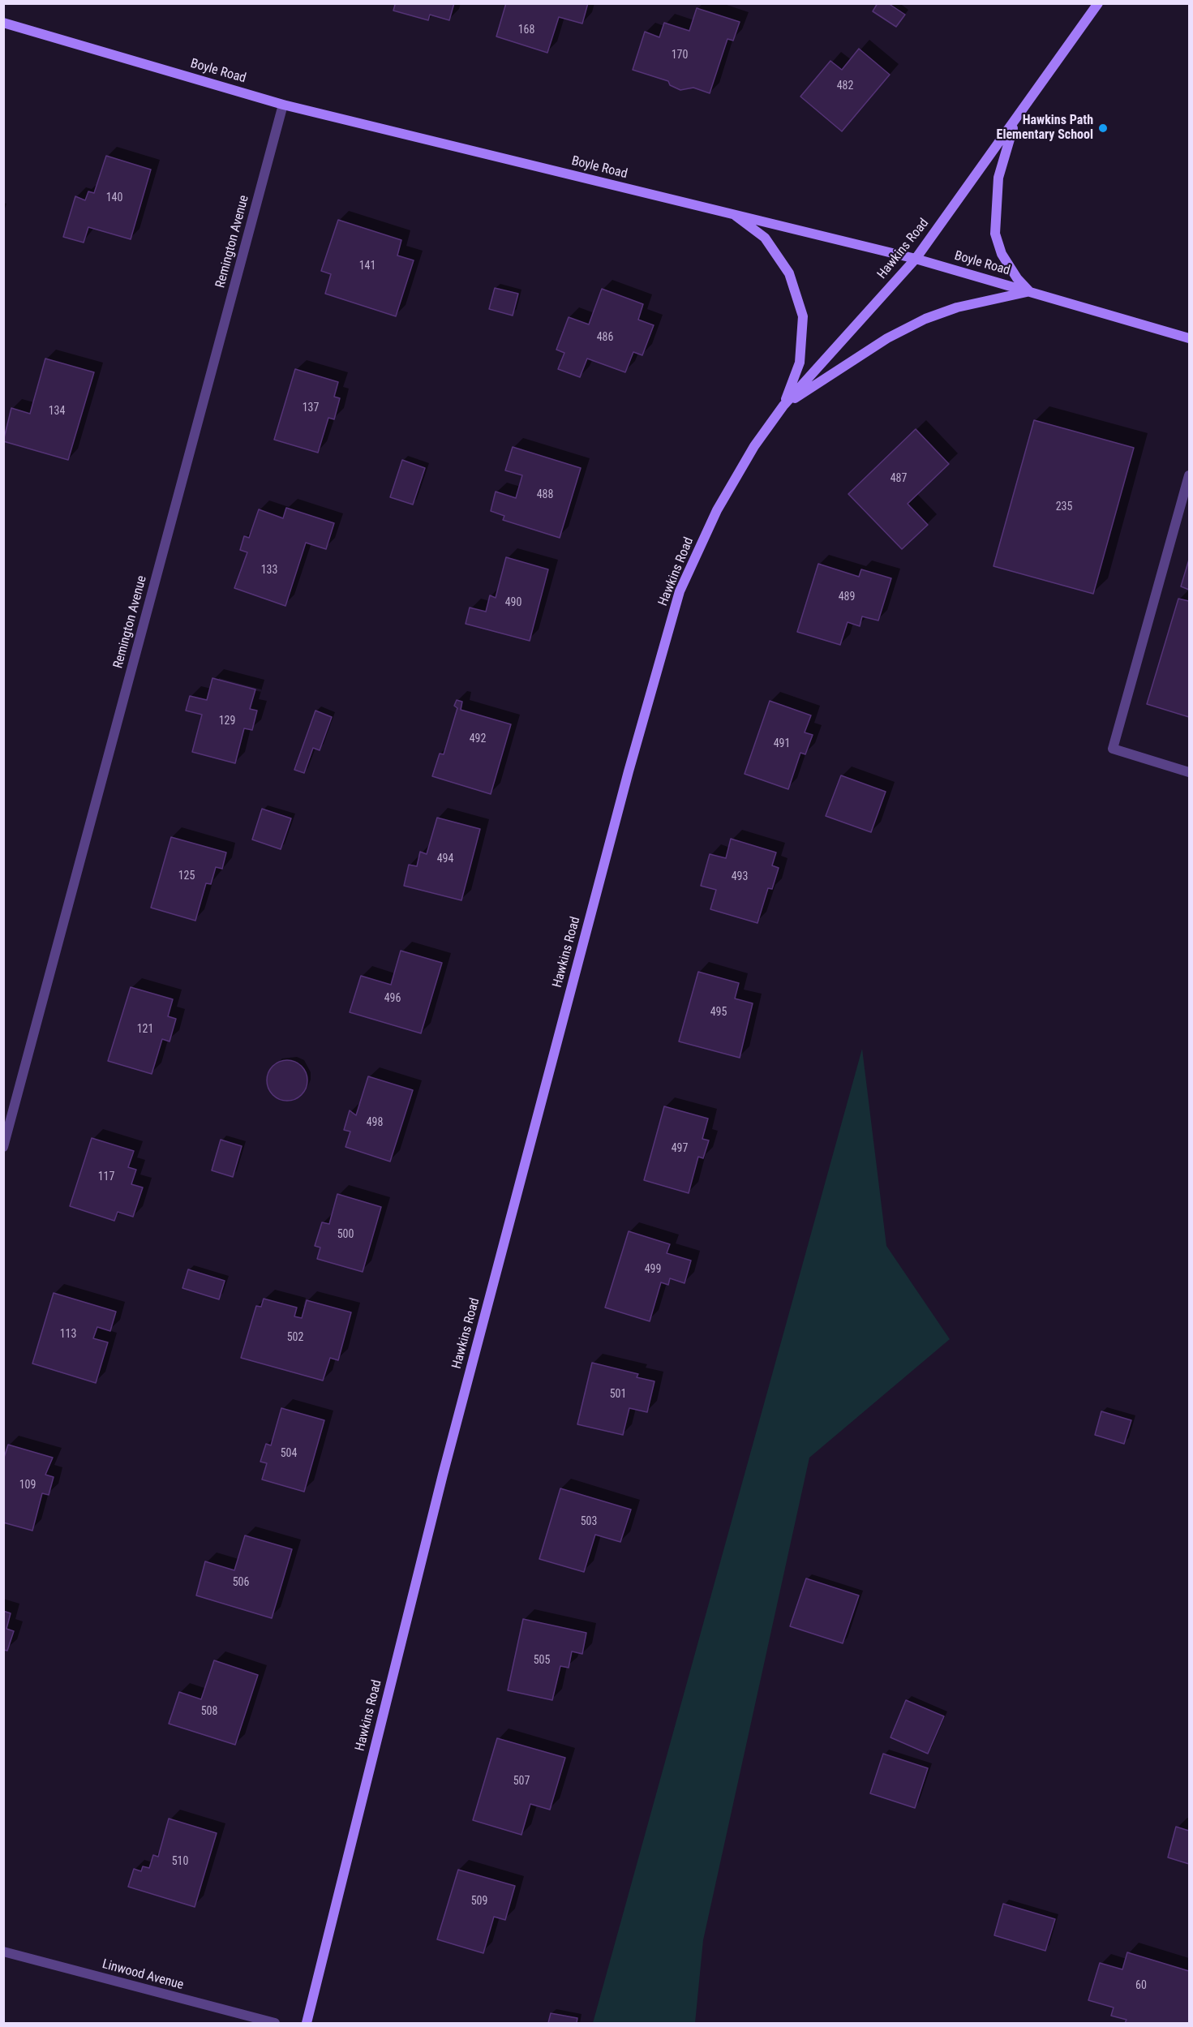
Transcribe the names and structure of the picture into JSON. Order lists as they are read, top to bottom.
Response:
{
  "streets": {
    "street": [
      "Boyle Road",
      "Remington Avenue",
      "Hawkins Road",
      "Linwood Avenue"
    ]
  },
  "crossings": [
    ["Boyle Road", "Remington Avenue"],
    ["Boyle Road", "Hawkins Road"]
  ],
  "places": ["Hawkins Path Elementary School"],
  "house_numbers": [
    "168",
    "170",
    "482",
    "140",
    "141",
    "486",
    "137",
    "134",
    "487",
    "488",
    "235",
    "133",
    "489",
    "490",
    "129",
    "492",
    "491",
    "494",
    "125",
    "493",
    "496",
    "495",
    "121",
    "498",
    "497",
    "117",
    "500",
    "499",
    "113",
    "502",
    "501",
    "504",
    "109",
    "503",
    "506",
    "505",
    "508",
    "507",
    "510",
    "509",
    "60"
  ]
}
